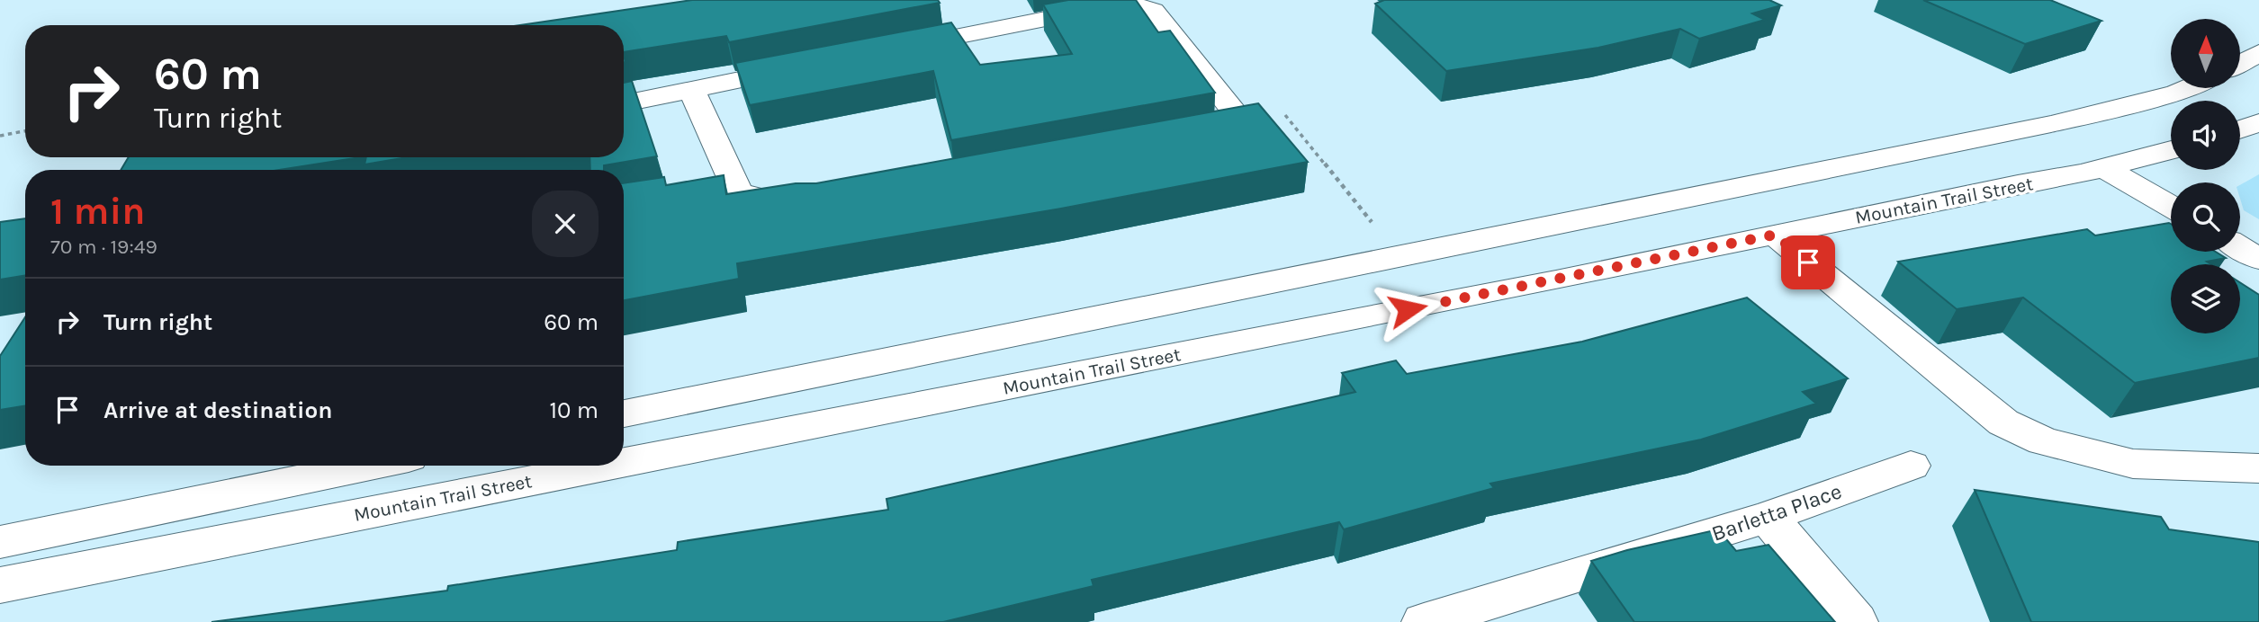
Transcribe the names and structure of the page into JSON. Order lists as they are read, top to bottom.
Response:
{
  "streets": {
    "street": ["Mountain Trail Street", "Barletta Place"]
  },
  "north": "top",
  "page": {
    "turn": ["60 m", "Turn right"],
    "heading": ["1 min", "70 m · 19:49"],
    "list": [
      {
        "name": "Turn right",
        "value": "60 m"
      },
      {
        "name": "Arrive at destination",
        "value": "10 m"
      }
    ]
  }
}
